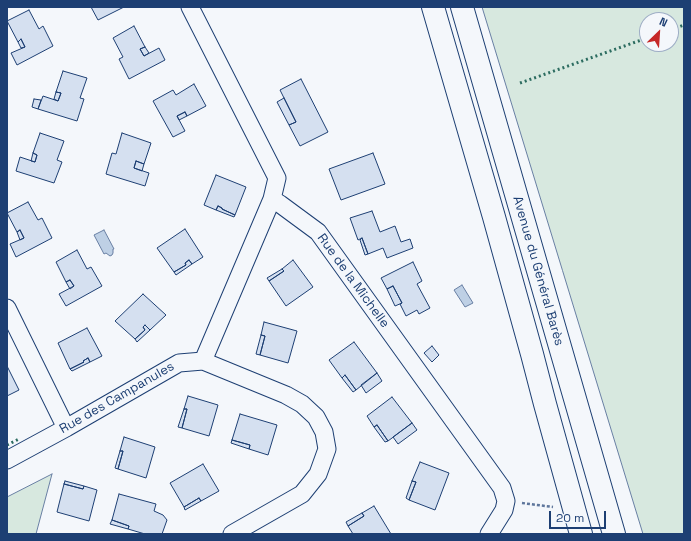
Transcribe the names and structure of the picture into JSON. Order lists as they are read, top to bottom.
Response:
{
  "streets": {
    "main road": ["Avenue du Général Barès"],
    "street": ["Rue de la Michelle", "Rue des Campanules"]
  },
  "scale_bar": "20 m",
  "north": "top right"
}
